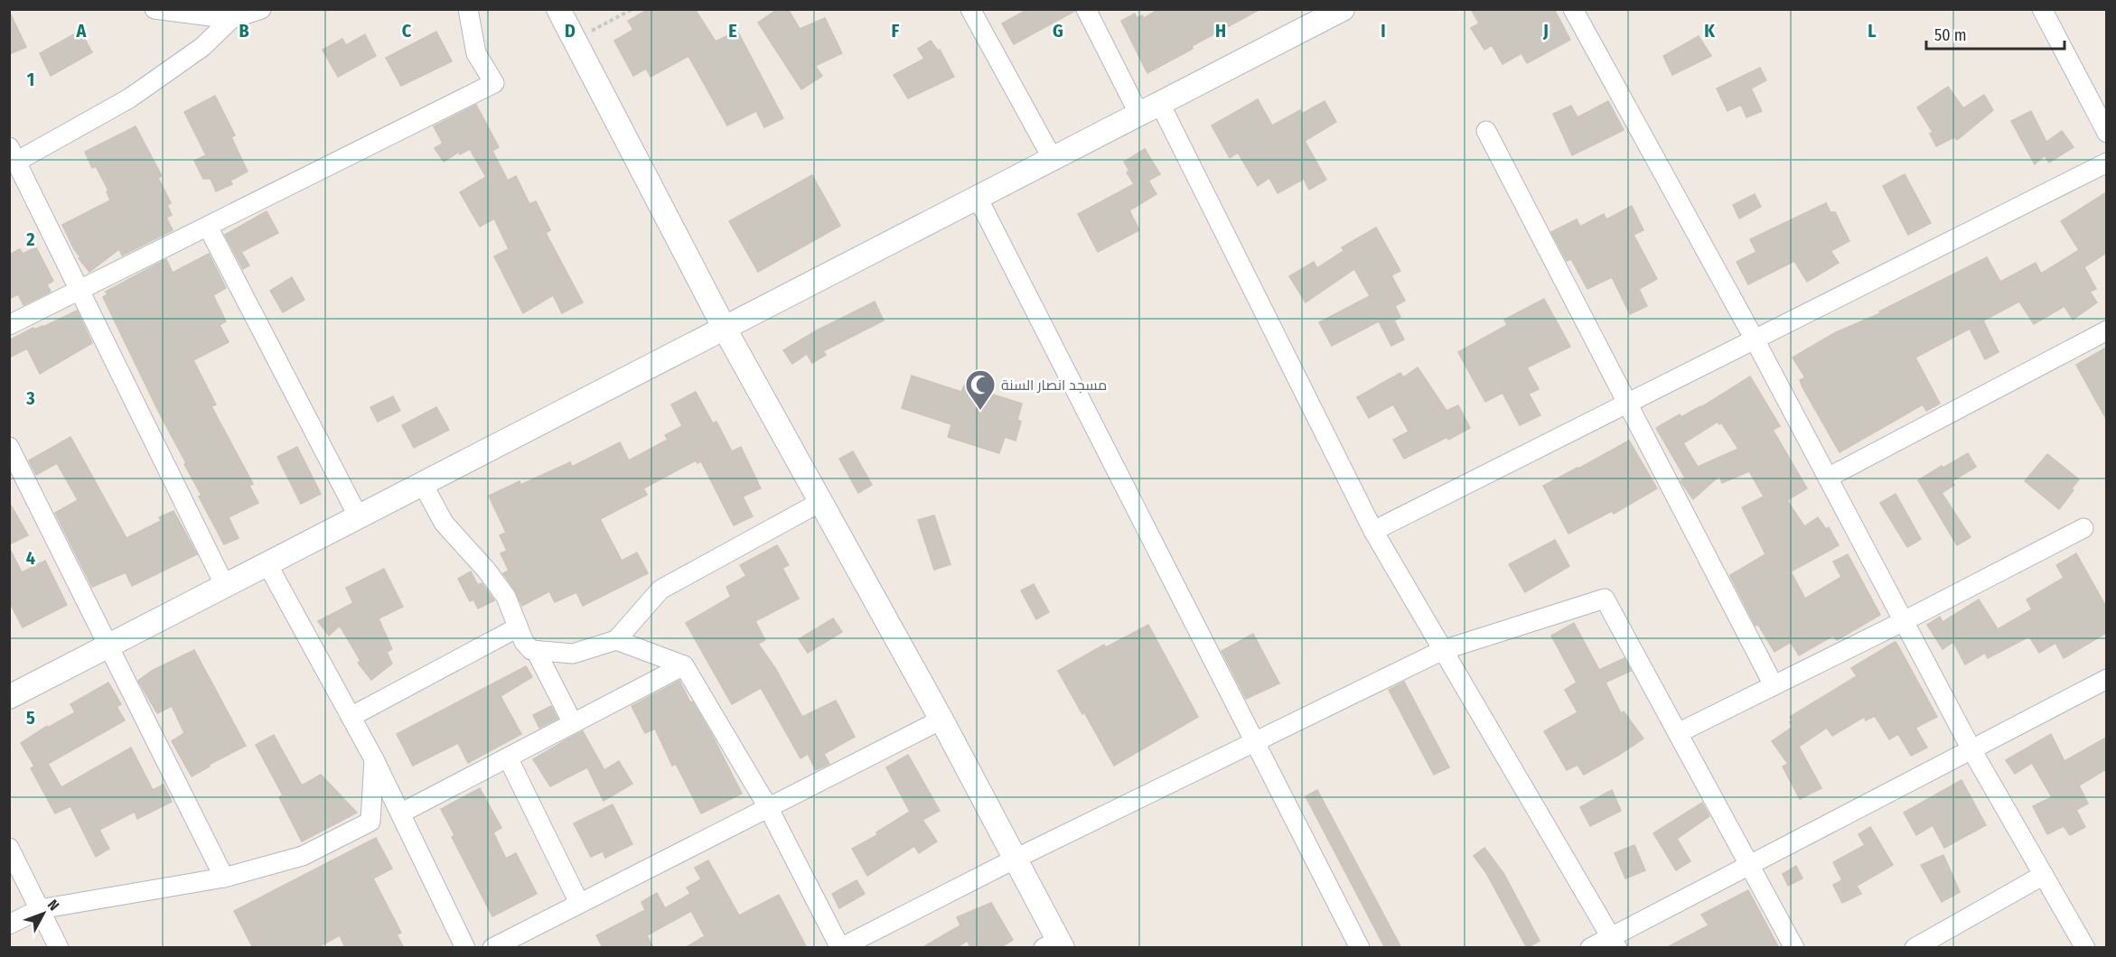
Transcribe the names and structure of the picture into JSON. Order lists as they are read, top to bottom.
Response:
{
  "places": {
    "mosque": ["مسجد انصار السنة"]
  },
  "scale_bar": "50 m",
  "north": "top right",
  "grid": {
    "columns": [
      "A",
      "B",
      "C",
      "D",
      "E",
      "F",
      "G",
      "H",
      "I",
      "J",
      "K",
      "L"
    ],
    "rows": [
      "1",
      "2",
      "3",
      "4",
      "5"
    ]
  }
}
